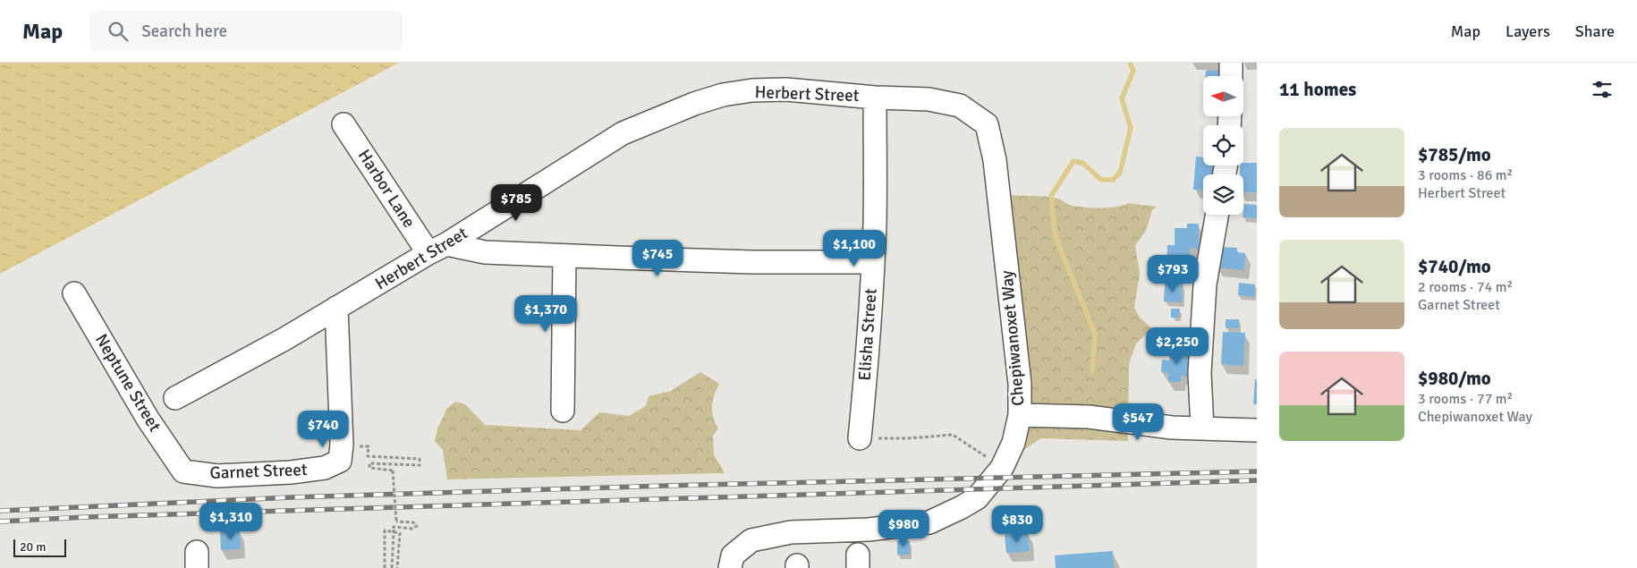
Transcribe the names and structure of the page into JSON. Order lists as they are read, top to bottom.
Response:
{
  "streets": {
    "street": [
      "Herbert Street",
      "Harbor Lane",
      "Elisha Street",
      "Chepiwanoxet Way",
      "Neptune Street",
      "Garnet Street"
    ]
  },
  "crossings": [
    ["Herbert Street", "Harbor Lane"],
    ["Herbert Street", "Elisha Street"],
    ["Herbert Street", "Chepiwanoxet Way"],
    ["Herbert Street", "Garnet Street"],
    ["Elisha Street", "Chepiwanoxet Way"],
    ["Neptune Street", "Garnet Street"]
  ],
  "scale_bar": "20 m",
  "north": "left",
  "page": {
    "header": "Map",
    "search": "Search here",
    "nav": ["Map", "Layers", "Share"],
    "heading": "11 homes",
    "list": [
      {
        "name": "$785/mo",
        "note": "3 rooms · 86 m² · Herbert Street"
      },
      {
        "name": "$740/mo",
        "note": "2 rooms · 74 m² · Garnet Street"
      },
      {
        "name": "$980/mo",
        "note": "3 rooms · 77 m² · Chepiwanoxet Way"
      }
    ],
    "price": [
      "$785",
      "$1,100",
      "$745",
      "$793",
      "$1,370",
      "$2,250",
      "$547",
      "$740",
      "$1,310",
      "$830",
      "$980"
    ],
    "scale": "20 m"
  }
}
